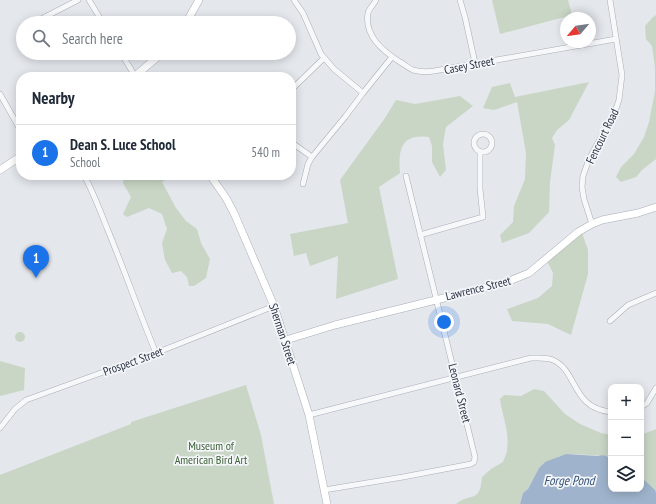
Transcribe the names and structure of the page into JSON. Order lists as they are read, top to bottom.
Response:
{
  "streets": {
    "main road": ["Lawrence Street", "Sherman Street"],
    "street": [
      "Casey Street",
      "Fencourt Road",
      "Prospect Street",
      "Leonard Street"
    ]
  },
  "crossings": [
    ["Casey Street", "Fencourt Road"],
    ["Fencourt Road", "Lawrence Street"],
    ["Lawrence Street", "Sherman Street"],
    ["Lawrence Street", "Leonard Street"],
    ["Sherman Street", "Prospect Street"],
    ["Sherman Street", "Leonard Street"]
  ],
  "water": ["Forge Pond"],
  "parks": ["Museum of American Bird Art"],
  "north": "bottom left",
  "page": {
    "search": "Search here",
    "heading": "Nearby",
    "list": [
      {
        "mark": "1",
        "name": "Dean S. Luce School",
        "note": "School",
        "value": "540 m"
      }
    ],
    "pins": "1",
    "map_buttons": ["+", "−"]
  }
}
